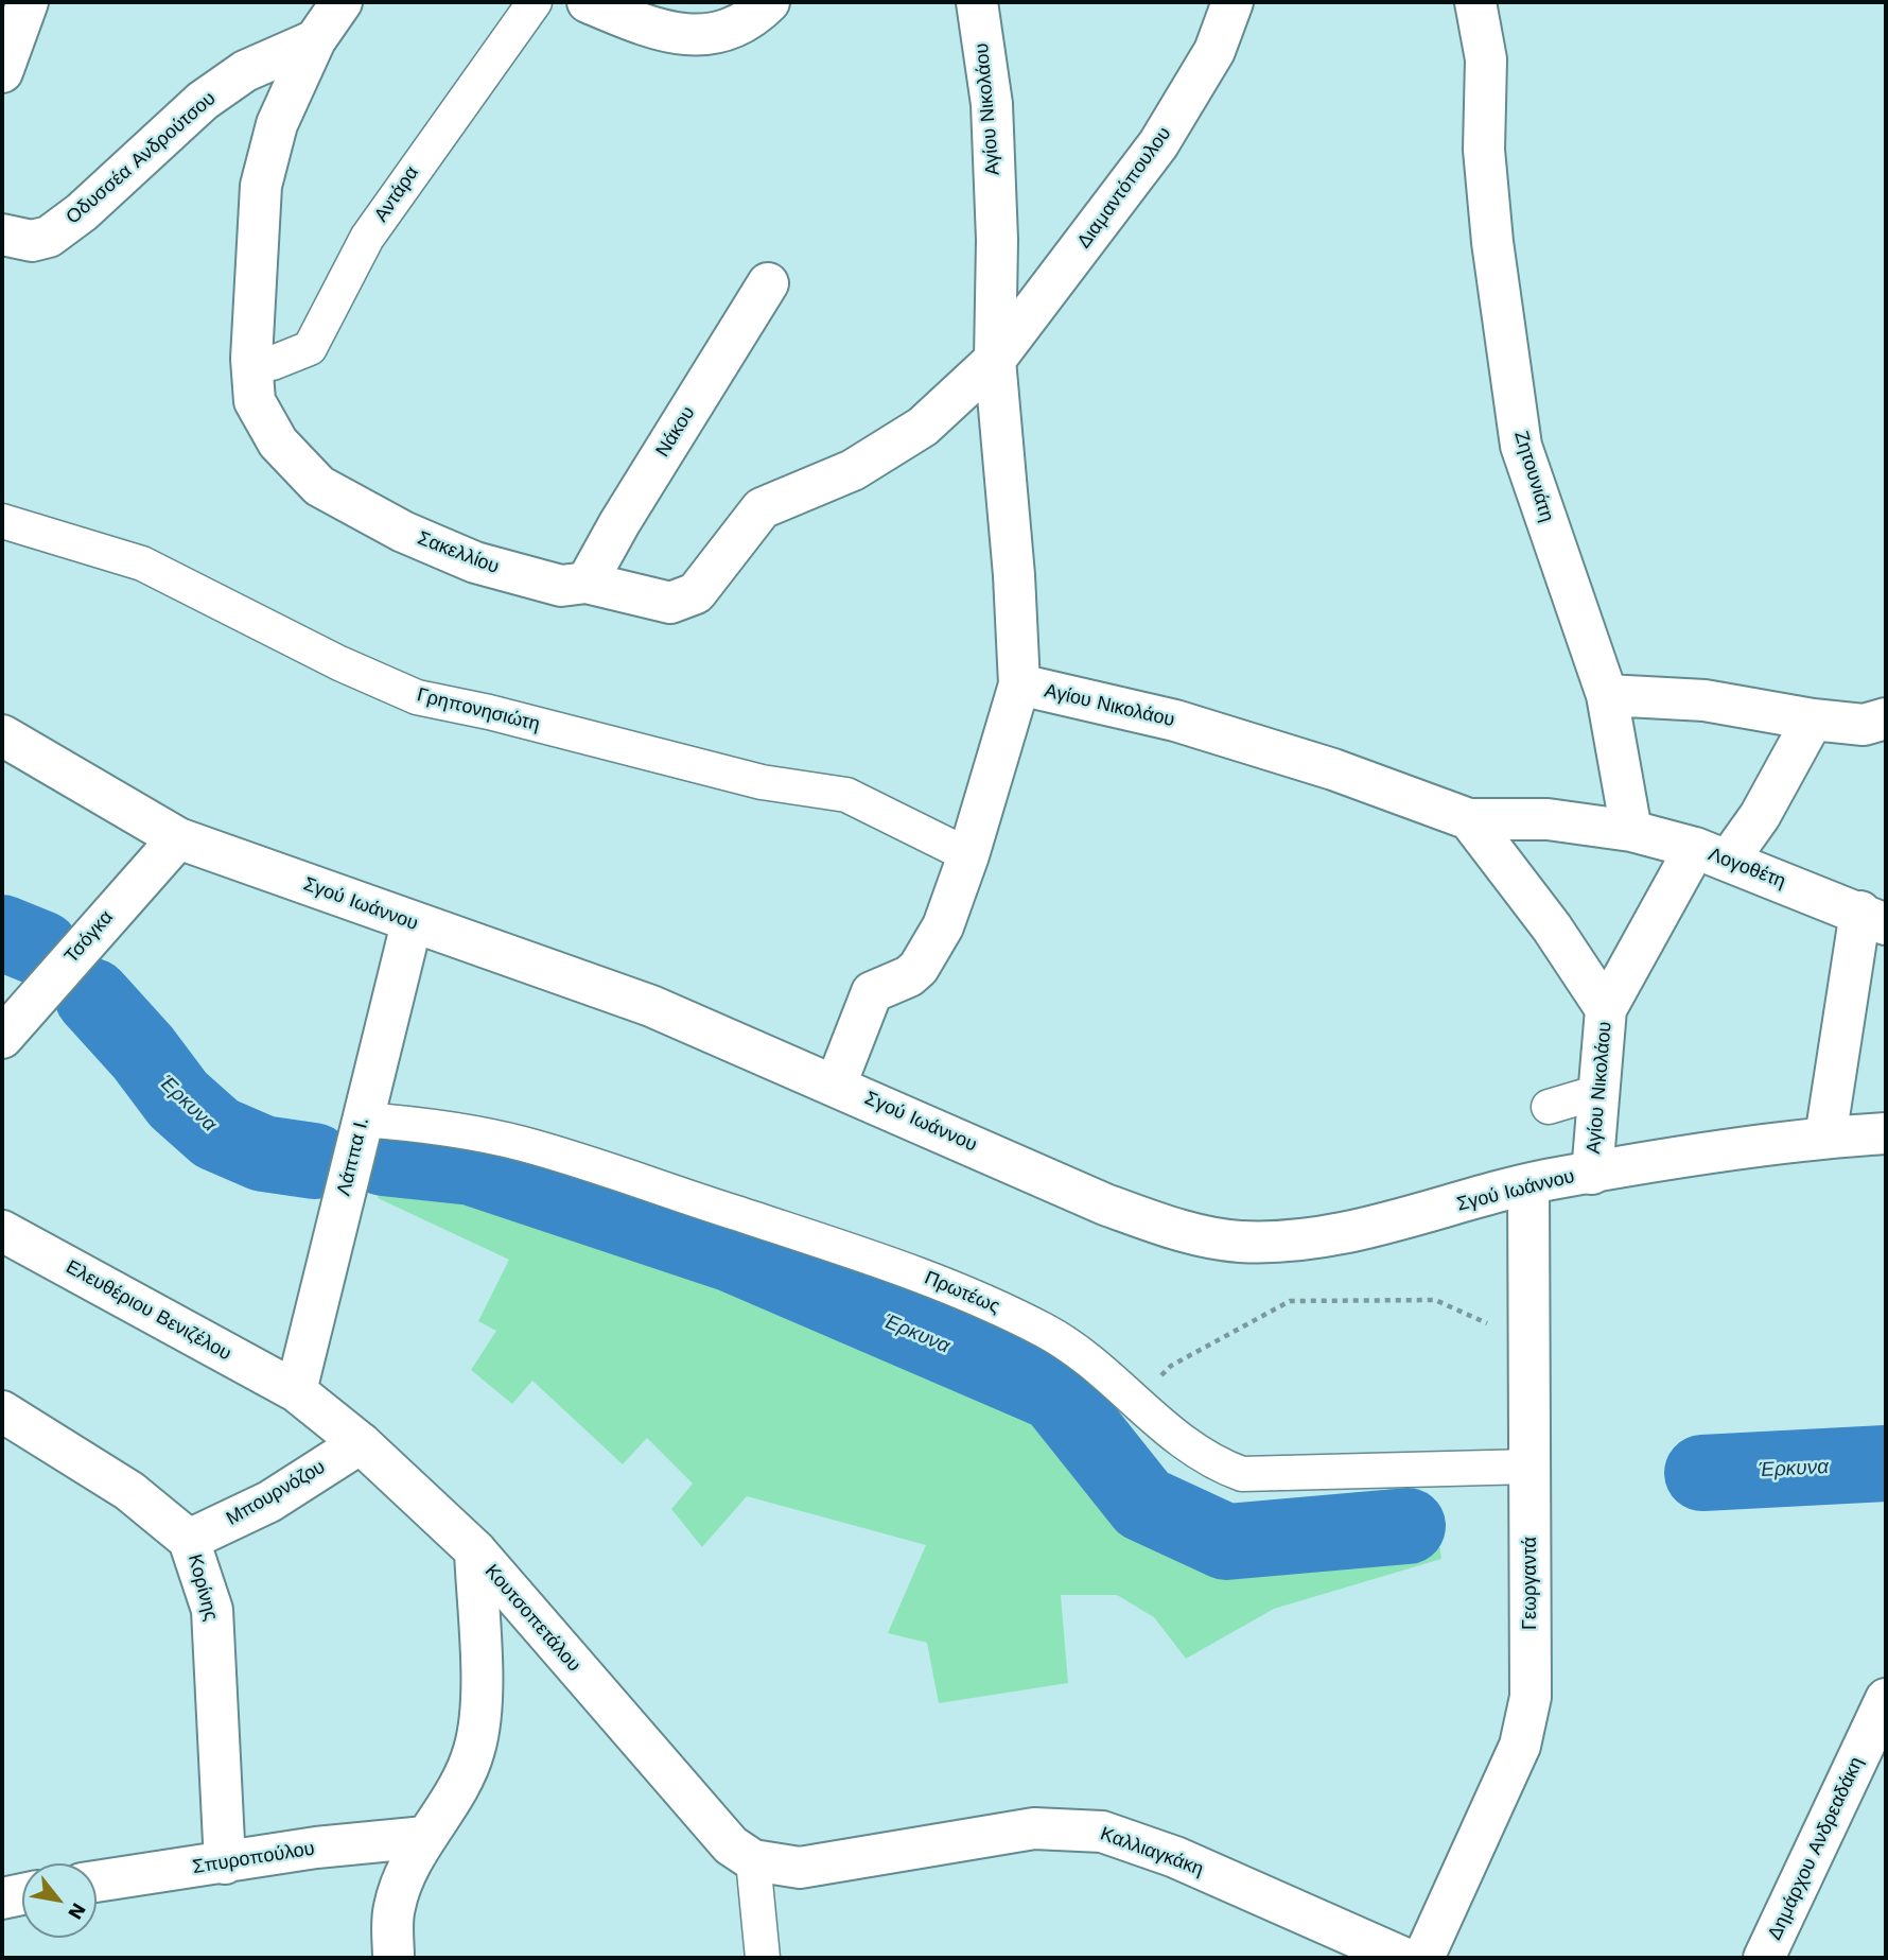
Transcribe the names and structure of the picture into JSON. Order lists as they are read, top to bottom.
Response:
{
  "streets": {
    "street": [
      "Αγίου Νικολάου",
      "Οδυσσέα Ανδρούτσου",
      "Διαμαντόπουλου",
      "Αντάρα",
      "Νάκου",
      "Ζητουνιάτη",
      "Σακελλίου",
      "Γρηπονησιώτη",
      "Λογοθέτη",
      "Σγού Ιωάννου",
      "Τσόγκα",
      "Λάππα Ι.",
      "Πρωτέως",
      "Ελευθέριου Βενιζέλου",
      "Μπουρνόζου",
      "Γεωργαντά",
      "Κορίνης",
      "Κουτσοπετάλου",
      "Δημάρχου Ανδρεαδάκη",
      "Καλλιαγκάκη",
      "Σπυροπούλου"
    ]
  },
  "crossings": [
    ["Αγίου Νικολάου", "Διαμαντόπουλου"],
    ["Αγίου Νικολάου", "Σακελλίου"],
    ["Αγίου Νικολάου", "Λογοθέτη"],
    ["Αγίου Νικολάου", "Σγού Ιωάννου"],
    ["Οδυσσέα Ανδρούτσου", "Σακελλίου"],
    ["Διαμαντόπουλου", "Σακελλίου"],
    ["Αντάρα", "Σακελλίου"],
    ["Νάκου", "Σακελλίου"],
    ["Σγού Ιωάννου", "Τσόγκα"],
    ["Σγού Ιωάννου", "Λάππα Ι."],
    ["Σγού Ιωάννου", "Γεωργαντά"],
    ["Λάππα Ι.", "Πρωτέως"],
    ["Λάππα Ι.", "Ελευθέριου Βενιζέλου"],
    ["Λάππα Ι.", "Κουτσοπετάλου"],
    ["Πρωτέως", "Γεωργαντά"],
    ["Ελευθέριου Βενιζέλου", "Κουτσοπετάλου"],
    ["Μπουρνόζου", "Κορίνης"],
    ["Μπουρνόζου", "Κουτσοπετάλου"],
    ["Κορίνης", "Σπυροπούλου"],
    ["Κουτσοπετάλου", "Καλλιαγκάκη"]
  ],
  "water": ["Έρκυνα"],
  "north": "bottom right"
}
